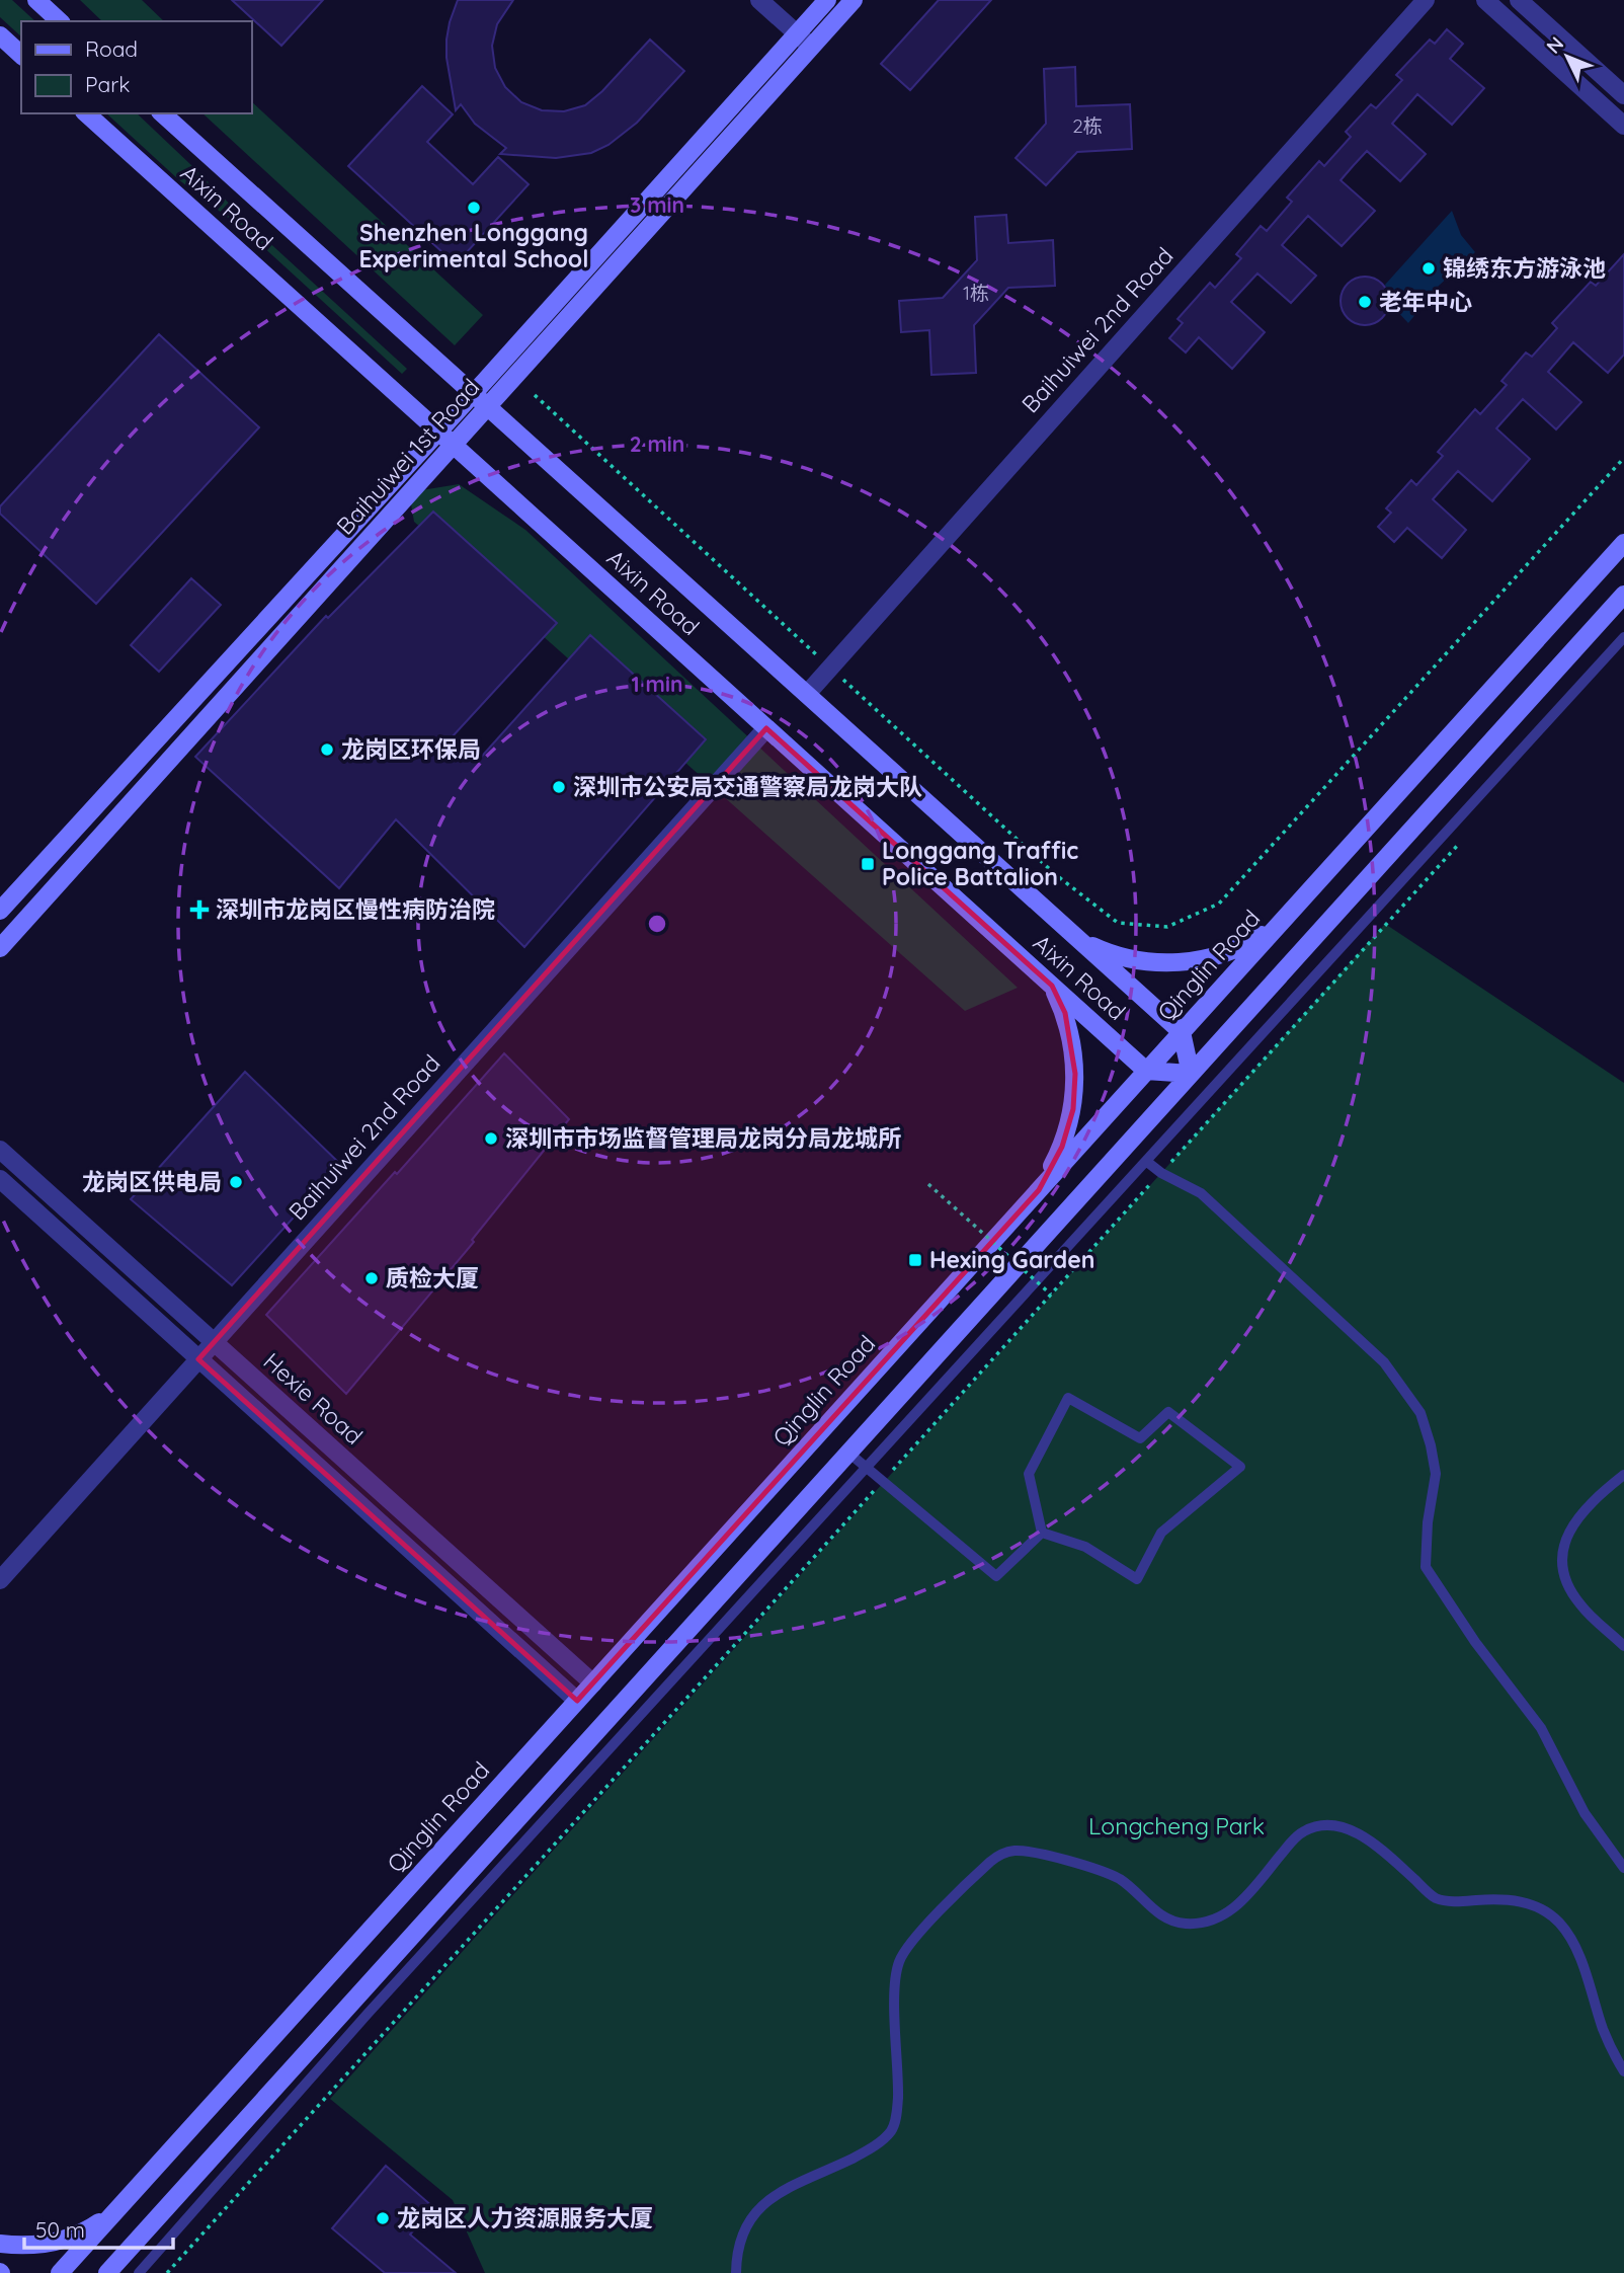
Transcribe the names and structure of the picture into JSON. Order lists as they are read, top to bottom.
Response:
{
  "streets": {
    "street": [
      "Aixin Road",
      "Baihuiwei 2nd Road",
      "Baihuiwei 1st Road",
      "Qinglin Road",
      "Hexie Road"
    ]
  },
  "crossings": [
    ["Aixin Road", "Baihuiwei 2nd Road"],
    ["Aixin Road", "Baihuiwei 1st Road"],
    ["Aixin Road", "Qinglin Road"],
    ["Baihuiwei 2nd Road", "Hexie Road"],
    ["Qinglin Road", "Hexie Road"]
  ],
  "parks": ["Longcheng Park"],
  "places": {
    "other": [
      "Shenzhen Longgang Experimental School",
      "锦绣东方游泳池",
      "老年中心",
      "龙岗区环保局",
      "深圳市公安局交通警察局龙岗大队",
      "深圳市市场监督管理局龙岗分局龙城所",
      "龙岗区供电局",
      "质检大厦",
      "龙岗区人力资源服务大厦"
    ],
    "transit": ["Longgang Traffic Police Battalion", "Hexing Garden"],
    "health": ["深圳市龙岗区慢性病防治院"]
  },
  "house_numbers": ["2栋", "1栋"],
  "legend": ["Road", "Park"],
  "scale_bar": "50 m",
  "north": "top left",
  "rings": ["3 min", "2 min", "1 min"]
}
